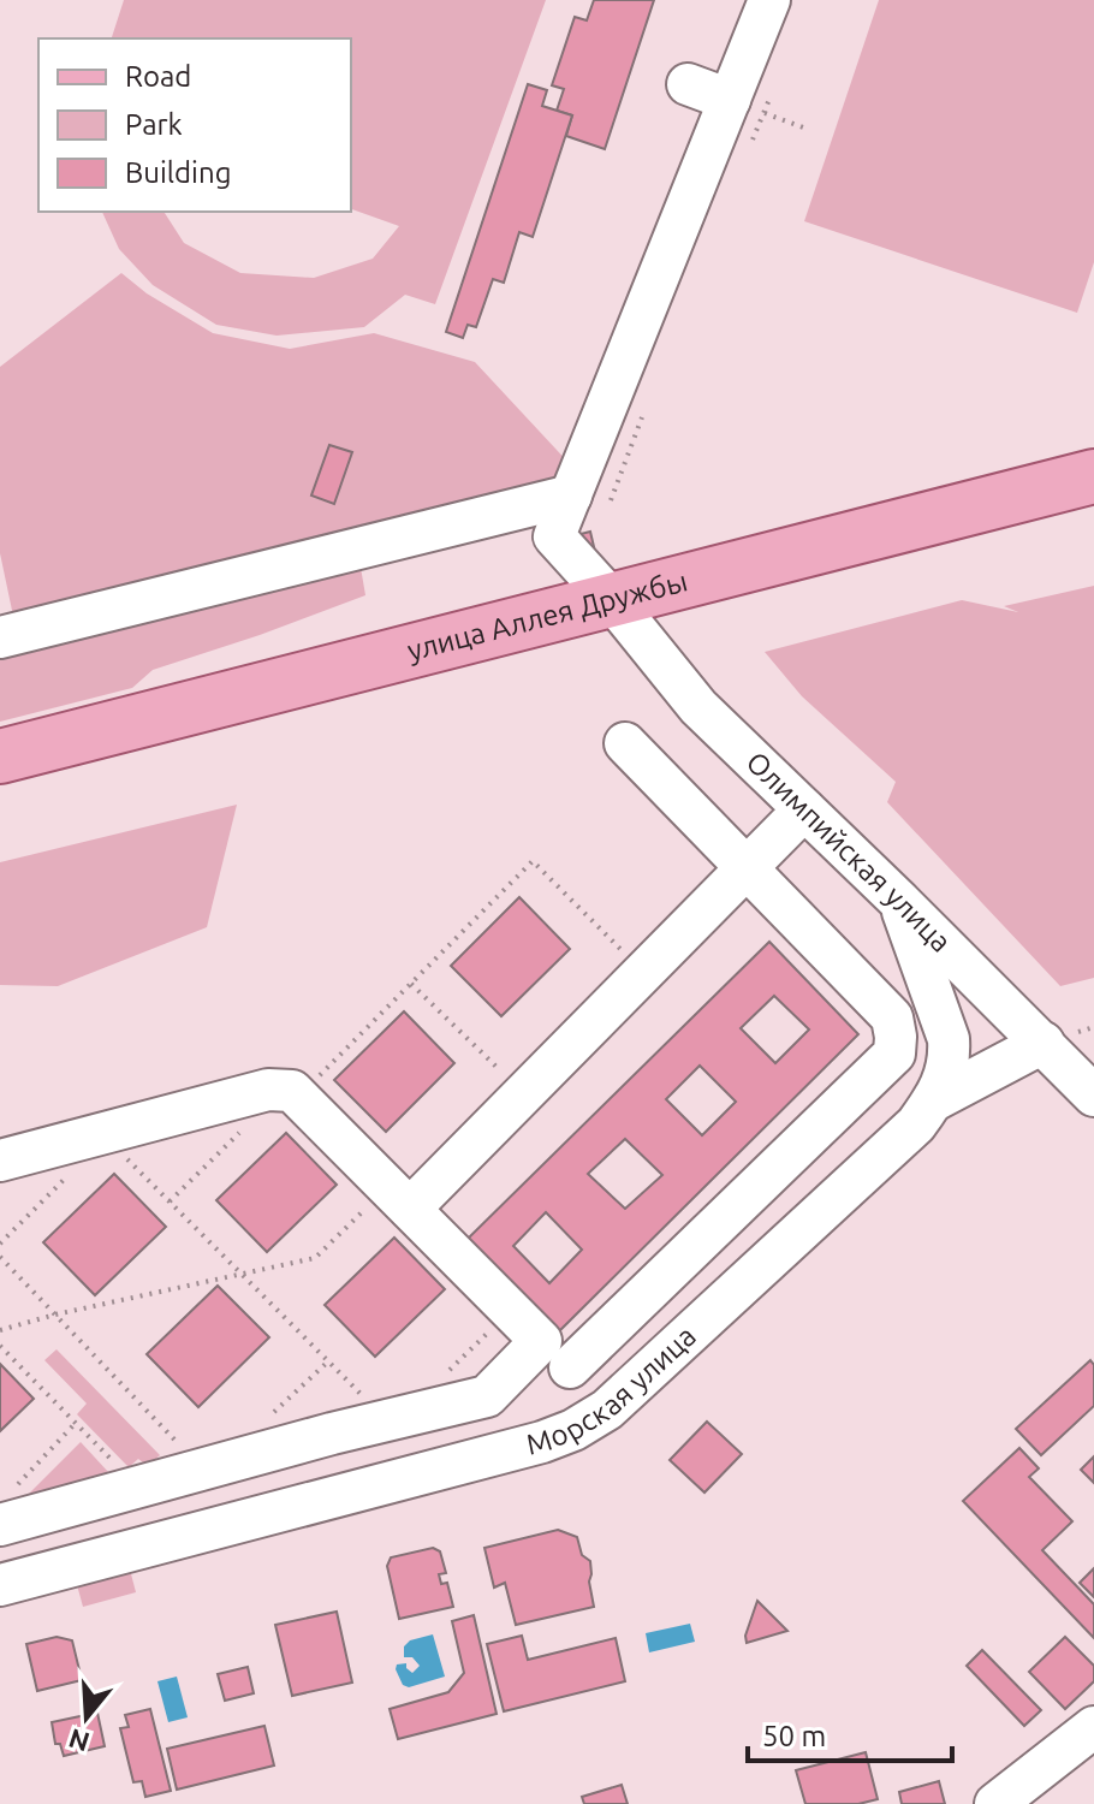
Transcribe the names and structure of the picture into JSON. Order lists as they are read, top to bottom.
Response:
{
  "streets": {
    "main road": ["улица Аллея Дружбы"],
    "street": ["Олимпийская улица", "Морская улица"]
  },
  "crossings": [
    ["улица Аллея Дружбы", "Олимпийская улица"],
    ["Олимпийская улица", "Морская улица"]
  ],
  "legend": ["Road", "Park", "Building"],
  "scale_bar": "50 m",
  "north": "bottom"
}
